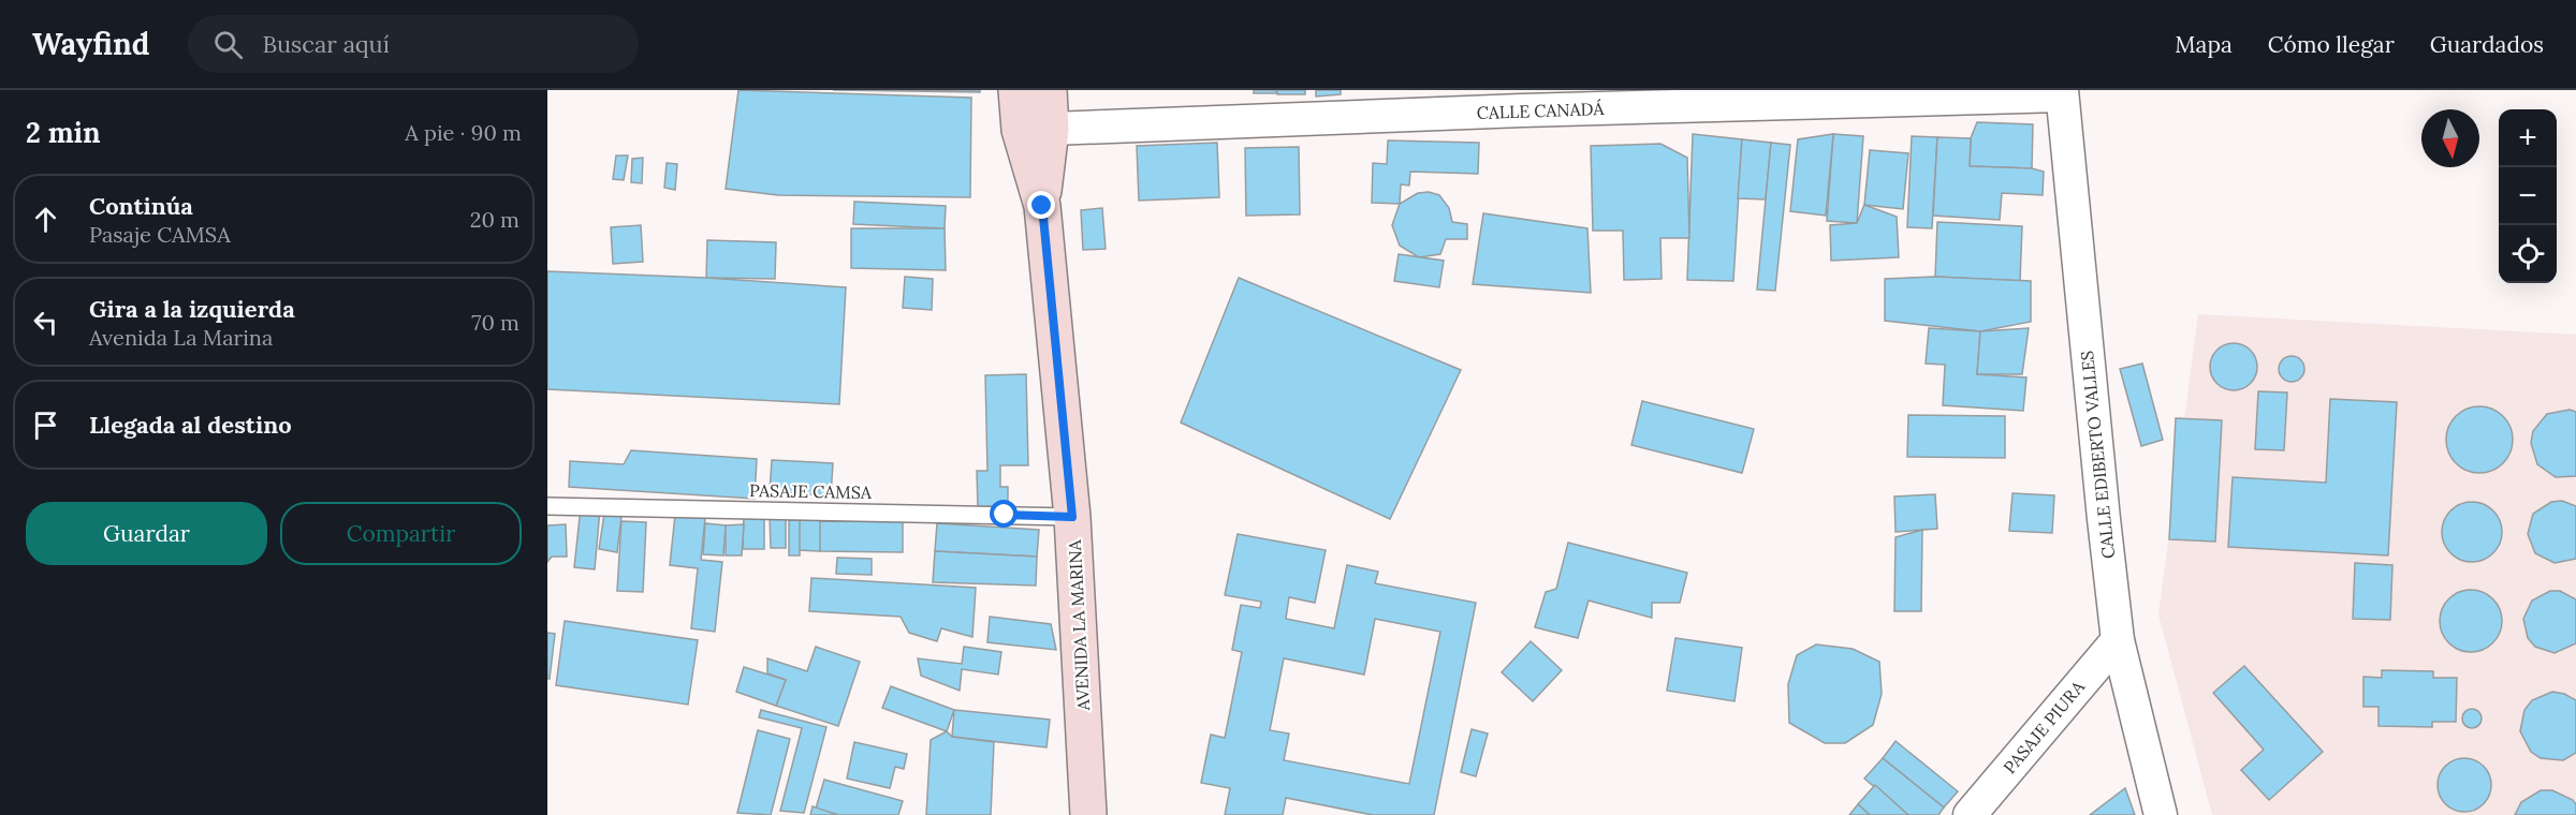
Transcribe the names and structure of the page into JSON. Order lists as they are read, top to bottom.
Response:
{
  "streets": {
    "main road": ["AVENIDA LA MARINA"],
    "street": ["CALLE CANADÁ", "CALLE EDIBERTO VALLES", "PASAJE PIURA"],
    "lane": ["PASAJE CAMSA"]
  },
  "crossings": [
    ["CALLE CANADÁ", "CALLE EDIBERTO VALLES"],
    ["CALLE CANADÁ", "AVENIDA LA MARINA"],
    ["CALLE EDIBERTO VALLES", "PASAJE PIURA"],
    ["PASAJE CAMSA", "AVENIDA LA MARINA"]
  ],
  "north": "bottom",
  "page": {
    "header": "Wayfind",
    "search": "Buscar aquí",
    "nav": ["Mapa", "Cómo llegar", "Guardados"],
    "heading": ["2 min", "A pie · 90 m"],
    "map_buttons": ["+", "−"],
    "list": [
      ["Continúa", "Pasaje CAMSA", "20 m"],
      ["Gira a la izquierda", "Avenida La Marina", "70 m"],
      "Llegada al destino"
    ],
    "buttons": ["Guardar", "Compartir"]
  }
}
